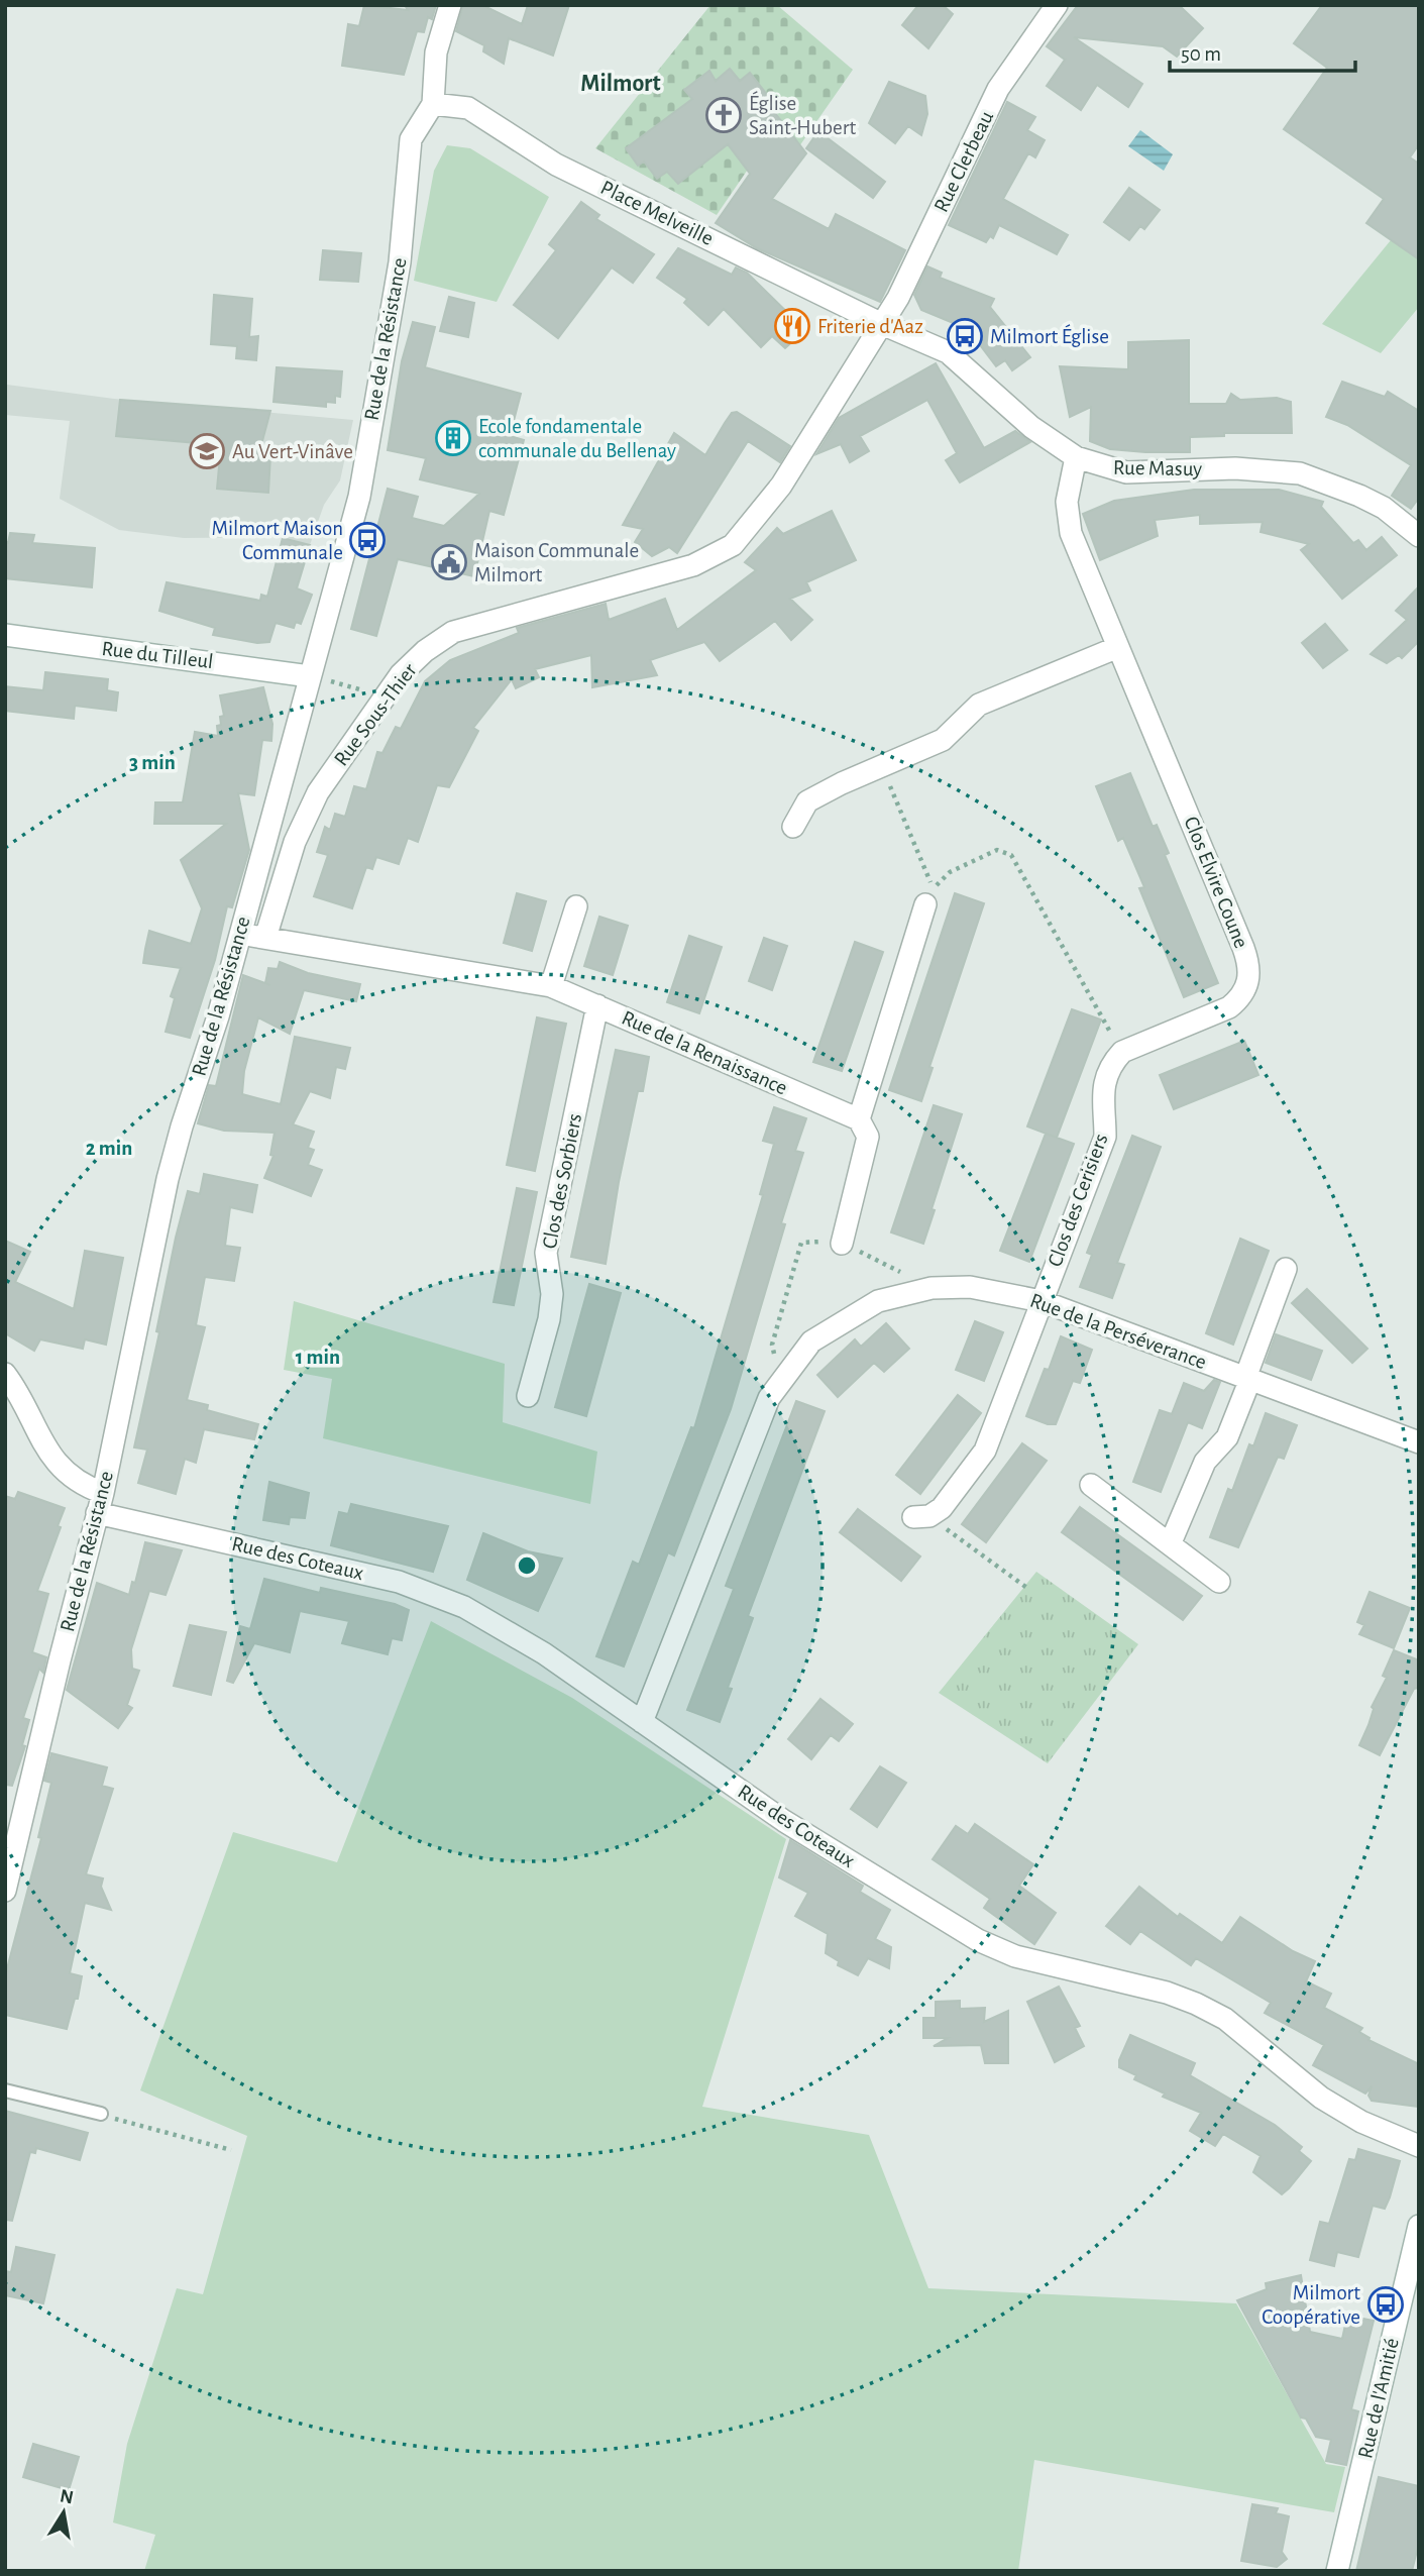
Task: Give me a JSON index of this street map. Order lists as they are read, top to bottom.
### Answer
{
  "streets": {
    "street": [
      "Rue Clerbeau",
      "Place Melveille",
      "Rue de la Résistance",
      "Rue Masuy",
      "Rue du Tilleul",
      "Rue Sous-Thier",
      "Clos Elvire Coune",
      "Rue de la Renaissance",
      "Clos des Sorbiers",
      "Clos des Cerisiers",
      "Rue de la Perséverance",
      "Rue des Coteaux",
      "Rue de l'Amitié"
    ]
  },
  "crossings": [
    ["Rue Clerbeau", "Place Melveille"],
    ["Rue Clerbeau", "Rue Masuy"],
    ["Rue Clerbeau", "Rue Sous-Thier"],
    ["Place Melveille", "Rue de la Résistance"],
    ["Place Melveille", "Rue Masuy"],
    ["Place Melveille", "Rue Sous-Thier"],
    ["Rue de la Résistance", "Rue du Tilleul"],
    ["Rue de la Résistance", "Rue de la Renaissance"],
    ["Rue de la Résistance", "Rue des Coteaux"],
    ["Rue Masuy", "Rue Sous-Thier"],
    ["Rue Masuy", "Clos Elvire Coune"],
    ["Rue Sous-Thier", "Rue de la Renaissance"],
    ["Clos Elvire Coune", "Clos des Cerisiers"],
    ["Rue de la Renaissance", "Clos des Sorbiers"],
    ["Clos des Cerisiers", "Rue de la Perséverance"],
    ["Rue de la Perséverance", "Rue des Coteaux"]
  ],
  "districts": ["Milmort"],
  "places": {
    "church": ["Église Saint-Hubert"],
    "restaurant": ["Friterie d'Aaz"],
    "bus stop": ["Milmort Église", "Milmort Maison Communale", "Milmort Coopérative"],
    "building": ["Ecole fondamentale communale du Bellenay"],
    "school or university": ["Au Vert-Vinâve"],
    "public building": ["Maison Communale Milmort"]
  },
  "scale_bar": "50 m",
  "north": "top",
  "rings": ["3 min", "2 min", "1 min"]
}
